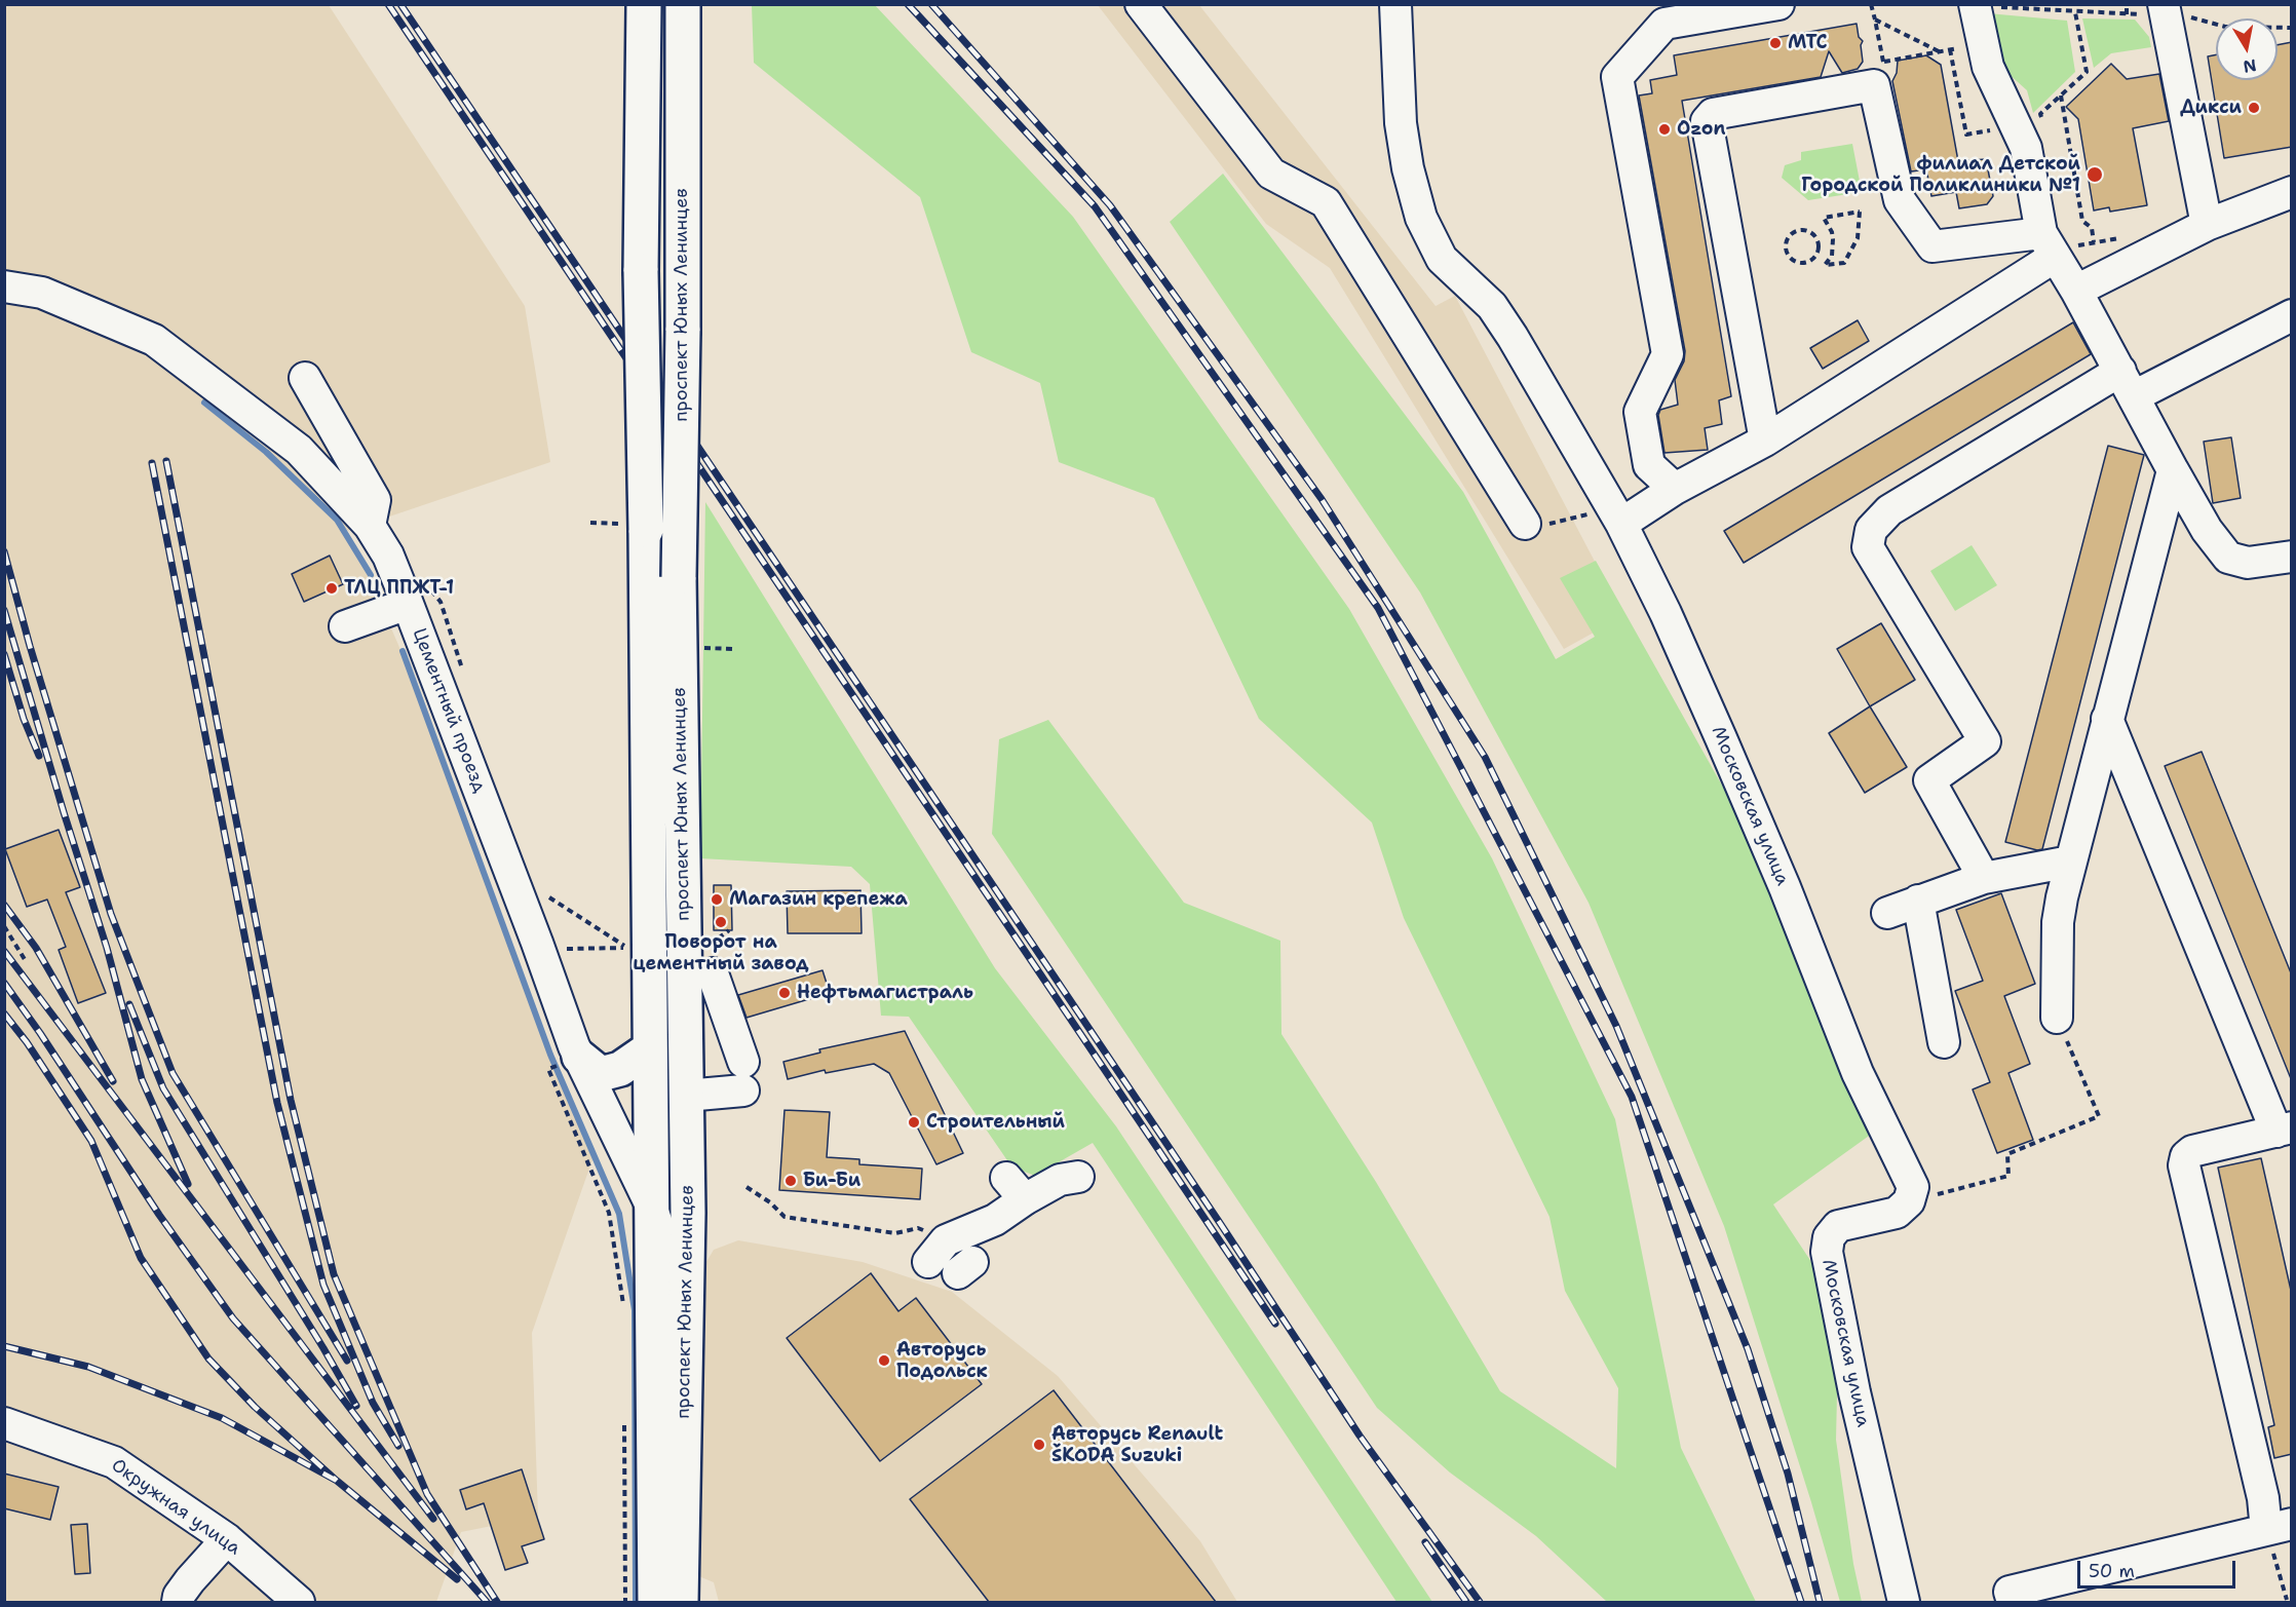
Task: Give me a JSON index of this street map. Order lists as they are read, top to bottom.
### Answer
{
  "streets": {
    "main road": ["проспект Юных Ленинцев"],
    "street": ["Цементный проезд", "Московская улица", "Окружная улица"]
  },
  "crossings": [
    ["проспект Юных Ленинцев", "Цементный проезд"]
  ],
  "places": [
    "МТС",
    "Дикси",
    "Ozon",
    "филиал Детской Городской Поликлиники №1",
    "ТЛЦ ППЖТ-1",
    "Магазин крепежа",
    "Поворот на цементный завод",
    "Нефтьмагистраль",
    "Строительный",
    "Би-Би",
    "Авторусь Подольск",
    "Авторусь Renault ŠKODA Suzuki"
  ],
  "scale_bar": "50 m",
  "north": "bottom"
}
